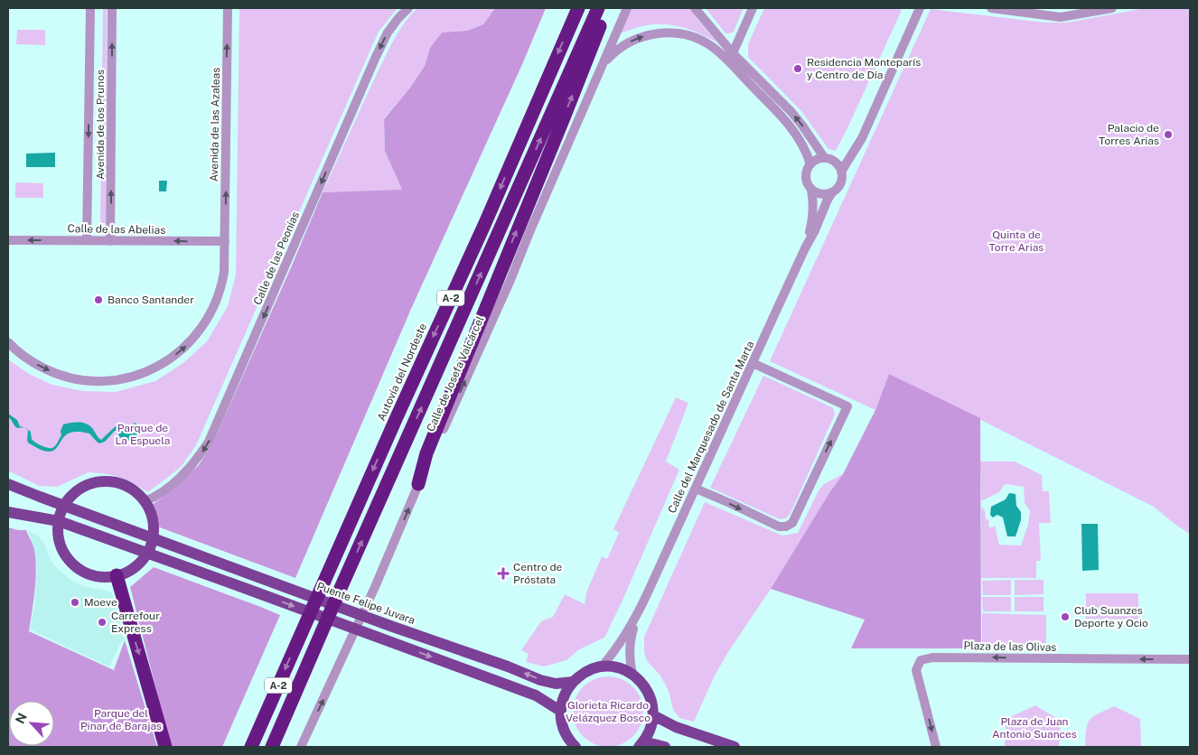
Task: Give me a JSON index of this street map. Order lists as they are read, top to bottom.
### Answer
{
  "streets": {
    "highway": ["A-2", "Autovía del Nordeste"],
    "main road": ["Puente Felipe Juvara"],
    "street": [
      "Avenida de los Prunos",
      "Avenida de las Azaleas",
      "Calle de las Abelias",
      "Calle de las Peonías",
      "Calle de Josefa Valcárcel",
      "Calle del Marquesado de Santa Marta",
      "Plaza de las Olivas"
    ]
  },
  "crossings": [
    ["Avenida de los Prunos", "Calle de las Abelias"],
    ["Avenida de las Azaleas", "Calle de las Abelias"]
  ],
  "one_way": ["Calle de las Abelias", "Calle de las Peonías", "Calle de Josefa Valcárcel"],
  "parks": [
    "Quinta de Torre Arias",
    "Parque de La Espuela",
    "Glorieta Ricardo Velázquez Bosco",
    "Parque del Pinar de Barajas",
    "Plaza de Juan Antonio Suances"
  ],
  "places": {
    "other": [
      "Residencia Monteparís y Centro de Día",
      "Palacio de Torres Arias",
      "Banco Santander",
      "Moeve",
      "Club Suanzes Deporte y Ocio",
      "Carrefour Express"
    ],
    "health": ["Centro de Próstata"]
  },
  "north": "top left"
}
